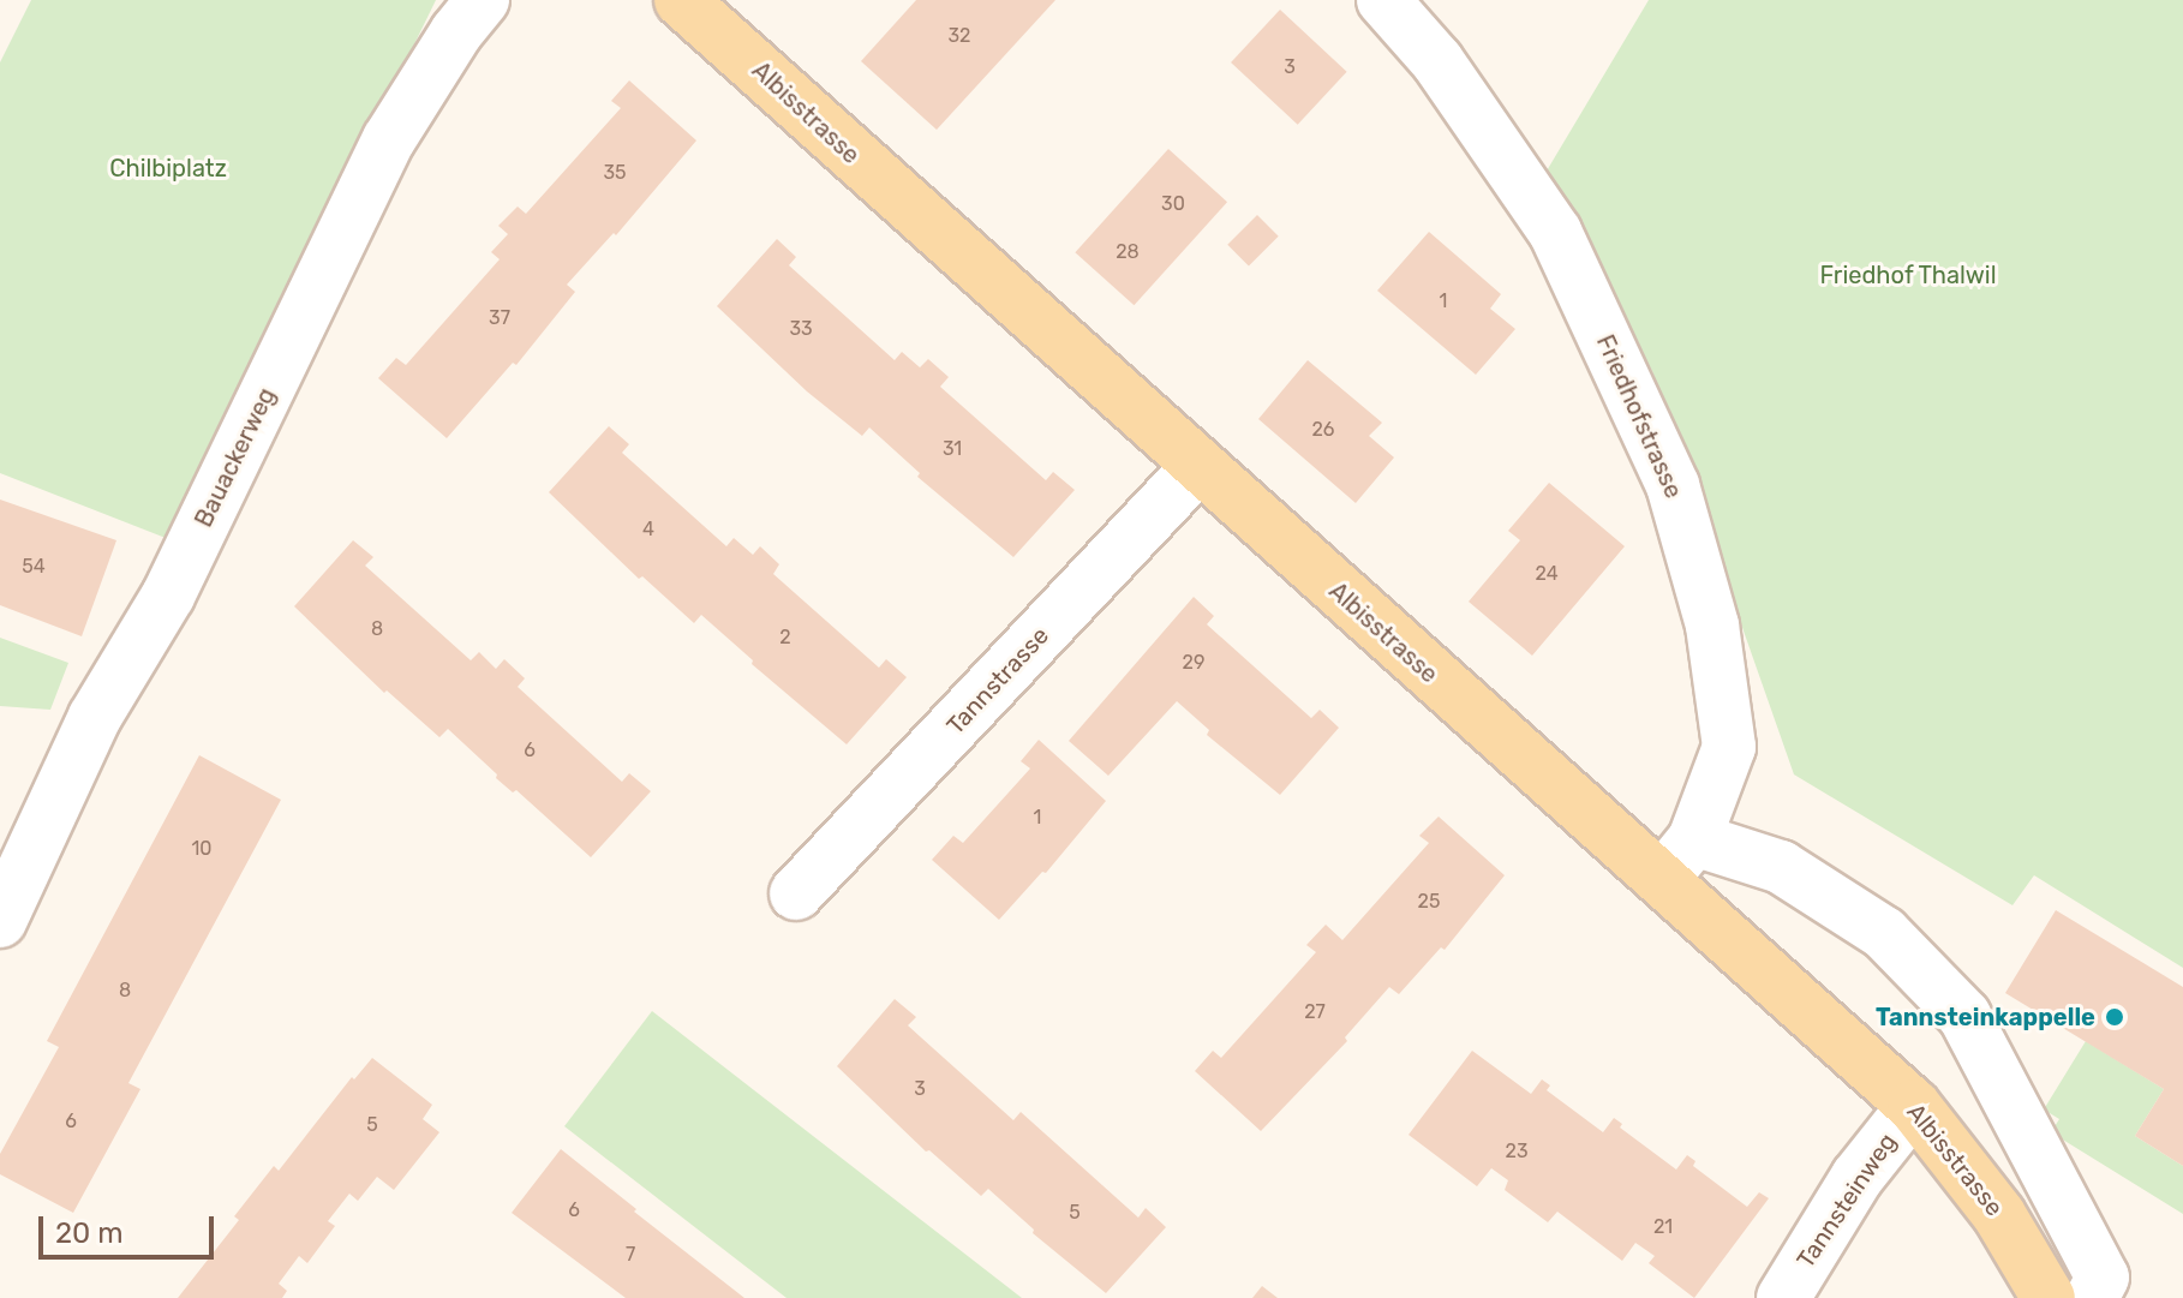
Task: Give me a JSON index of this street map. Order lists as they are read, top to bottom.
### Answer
{
  "streets": {
    "main road": ["Albisstrasse"],
    "street": [
      "Friedhofstrasse",
      "Bauackerweg",
      "Tannstrasse",
      "Tannsteinweg"
    ]
  },
  "crossings": [
    ["Albisstrasse", "Friedhofstrasse"],
    ["Albisstrasse", "Tannstrasse"],
    ["Albisstrasse", "Tannsteinweg"]
  ],
  "parks": ["Chilbiplatz", "Friedhof Thalwil"],
  "places": ["Tannsteinkappelle"],
  "house_numbers": [
    "32",
    "3",
    "35",
    "30",
    "28",
    "1",
    "37",
    "33",
    "26",
    "31",
    "4",
    "54",
    "24",
    "8",
    "2",
    "29",
    "6",
    "1",
    "10",
    "25",
    "8",
    "27",
    "3",
    "6",
    "5",
    "23",
    "6",
    "5",
    "21",
    "7"
  ],
  "scale_bar": "20 m"
}
